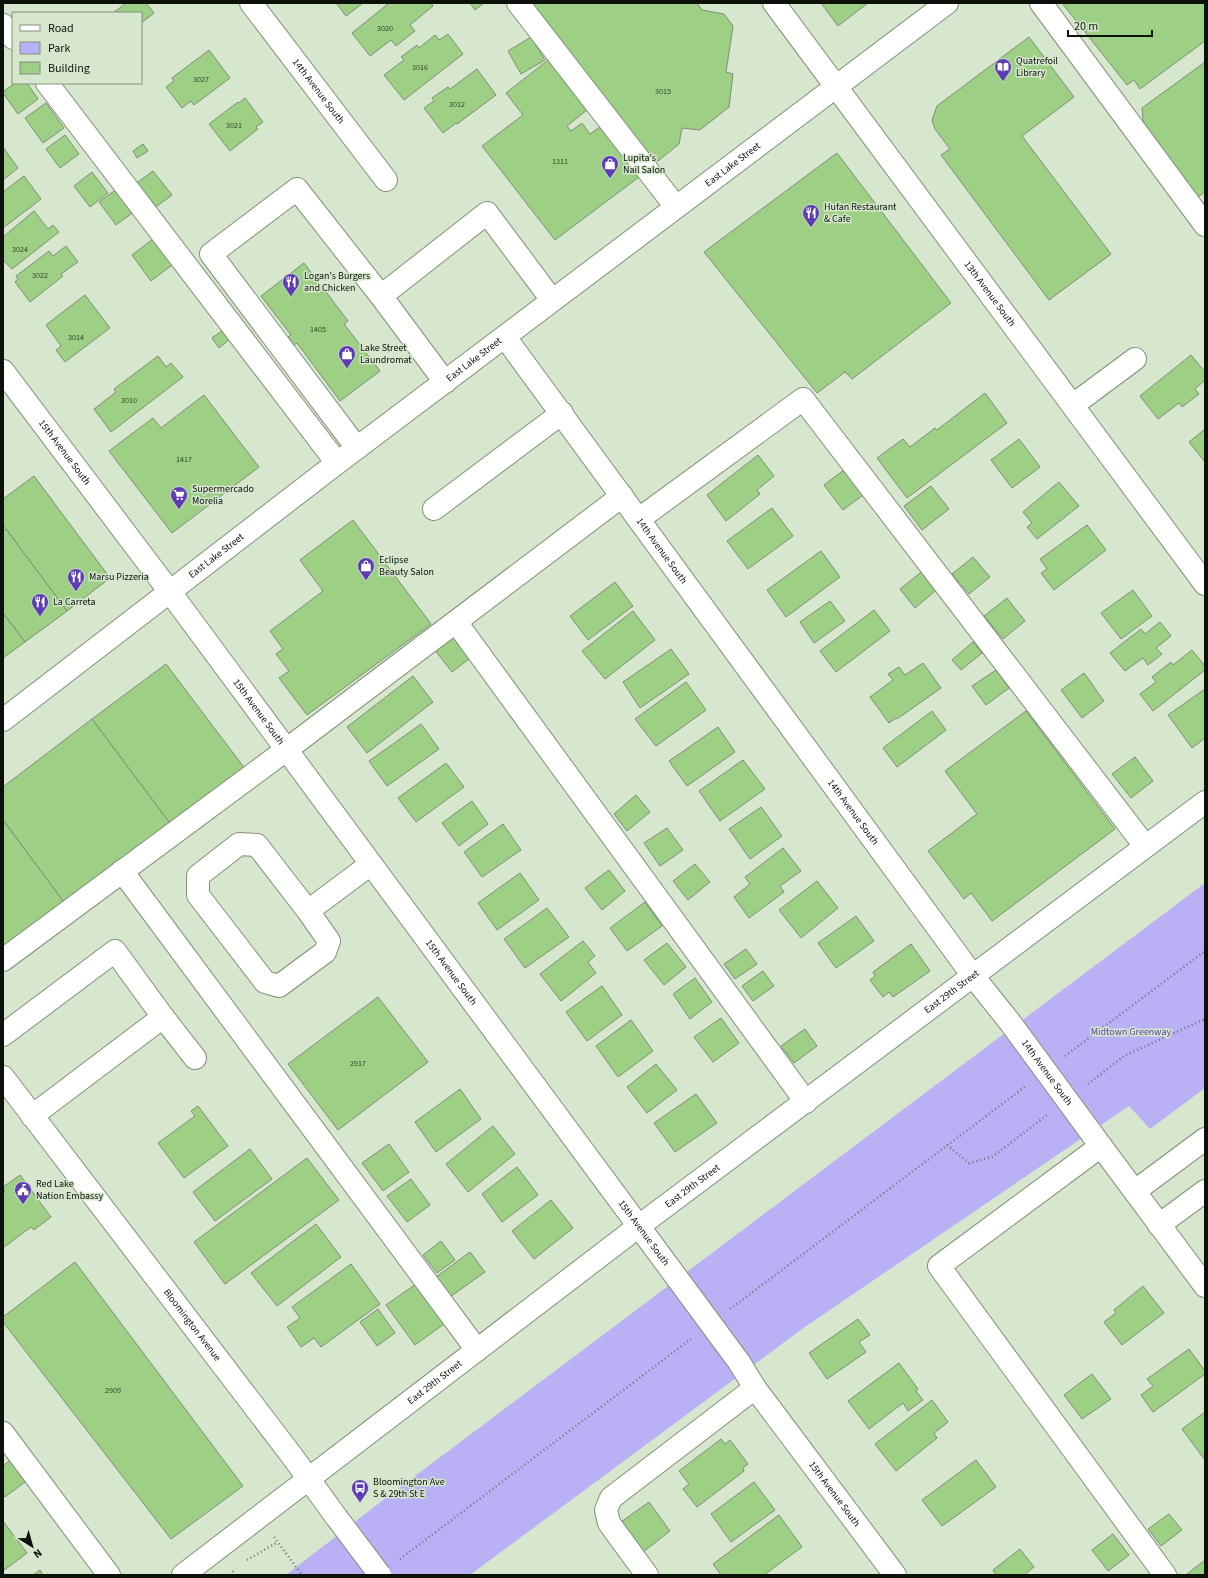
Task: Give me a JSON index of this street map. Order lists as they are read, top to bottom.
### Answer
{
  "streets": {
    "street": [
      "14th Avenue South",
      "East Lake Street",
      "13th Avenue South",
      "15th Avenue South",
      "East 29th Street",
      "Bloomington Avenue"
    ]
  },
  "crossings": [
    ["14th Avenue South", "East Lake Street"],
    ["14th Avenue South", "East 29th Street"],
    ["East Lake Street", "13th Avenue South"],
    ["East Lake Street", "15th Avenue South"],
    ["15th Avenue South", "East 29th Street"],
    ["East 29th Street", "Bloomington Avenue"]
  ],
  "parks": ["Midtown Greenway"],
  "places": {
    "library": ["Quatrefoil Library"],
    "shop": ["Lupita's Nail Salon", "Lake Street Laundromat", "Eclipse Beauty Salon"],
    "restaurant": [
      "Hufan Restaurant & Cafe",
      "Logan's Burgers and Chicken",
      "Marsu Pizzeria",
      "La Carreta"
    ],
    "supermarket": ["Supermercado Morelia"],
    "public building": ["Red Lake Nation Embassy"],
    "bus stop": ["Bloomington Ave S & 29th St E"]
  },
  "house_numbers": [
    "3020",
    "3016",
    "3027",
    "3015",
    "3012",
    "3021",
    "1311",
    "3024",
    "3022",
    "1405",
    "3014",
    "3010",
    "1417",
    "2917",
    "2909"
  ],
  "legend": ["Road", "Park", "Building"],
  "scale_bar": "20 m",
  "north": "bottom right"
}
